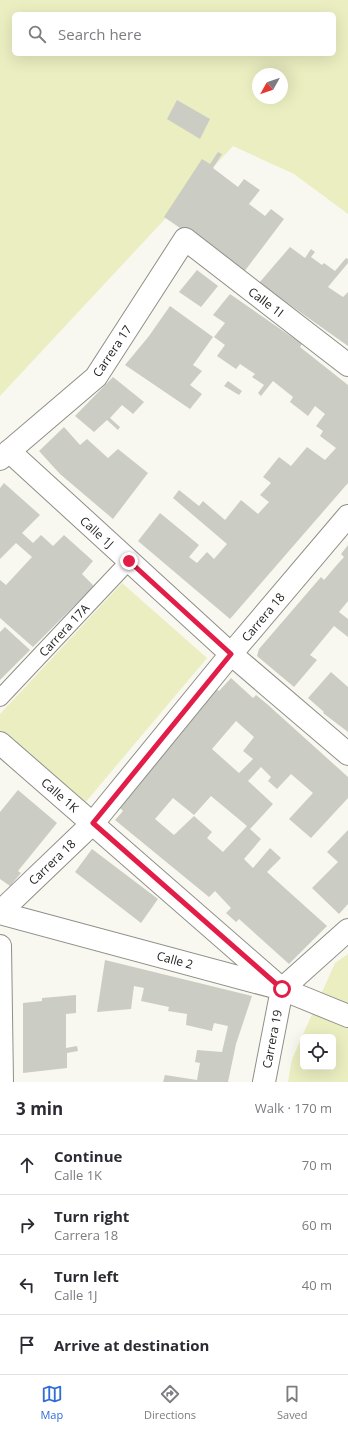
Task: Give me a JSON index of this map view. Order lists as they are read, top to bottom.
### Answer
{
  "streets": {
    "street": [
      "Calle 1I",
      "Carrera 17",
      "Calle 1J",
      "Carrera 18",
      "Carrera 17A",
      "Calle 1K",
      "Calle 2",
      "Carrera 19"
    ]
  },
  "crossings": [
    ["Calle 1I", "Carrera 17"],
    ["Carrera 17", "Calle 1J"],
    ["Calle 1J", "Carrera 18"],
    ["Calle 1J", "Carrera 17A"],
    ["Carrera 18", "Calle 1K"],
    ["Carrera 18", "Calle 2"],
    ["Calle 1K", "Calle 2"],
    ["Calle 1K", "Carrera 19"],
    ["Calle 2", "Carrera 19"]
  ],
  "north": "bottom left",
  "page": {
    "search": "Search here",
    "heading": ["3 min", "Walk · 170 m"],
    "list": [
      ["Continue", "Calle 1K", "70 m"],
      ["Turn right", "Carrera 18", "60 m"],
      ["Turn left", "Calle 1J", "40 m"],
      "Arrive at destination"
    ],
    "nav": ["Map", "Directions", "Saved"]
  }
}
